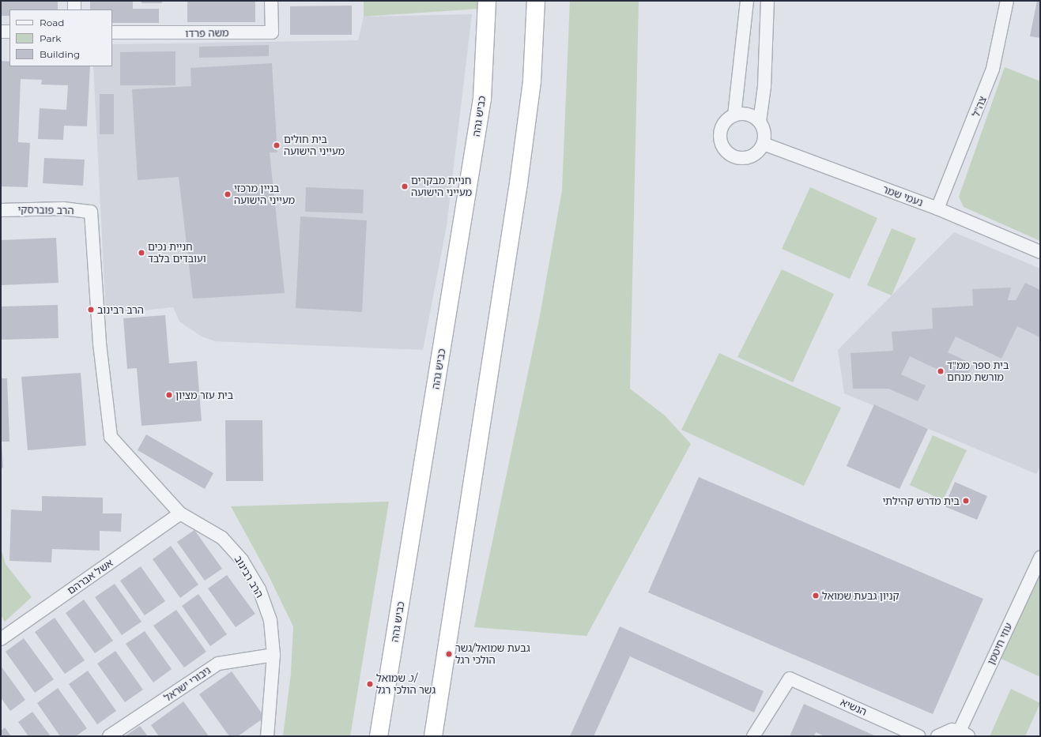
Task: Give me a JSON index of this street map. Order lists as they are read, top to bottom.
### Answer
{
  "streets": {
    "highway": ["כביש גהה"],
    "street": [
      "משה פרדו",
      "צה\"ל",
      "נעמי שמר",
      "הרב פוברסקי",
      "אשל אברהם",
      "הרב רבינוב",
      "עוזי חיטמן",
      "גיבורי ישראל",
      "הנשיא"
    ]
  },
  "crossings": [
    ["צה\"ל", "נעמי שמר"],
    ["הרב פוברסקי", "הרב רבינוב"],
    ["אשל אברהם", "הרב רבינוב"],
    ["הרב רבינוב", "גיבורי ישראל"]
  ],
  "places": [
    "בית חולים מעייני הישועה",
    "חניית מבקרים מעייני הישועה",
    "בניין מרכזי מעייני הישועה",
    "חניית נכים ועובדים בלבד",
    "הרב רבינוב",
    "בית ספר ממ\"ד מורשת מנחם",
    "בית עזר מציון",
    "בית מדרש קהילתי",
    "קניון גבעת שמואל",
    "גבעת שמואל/גשר הולכי רגל",
    "ג. שמואל/ גשר הולכי רגל"
  ],
  "legend": ["Road", "Park", "Building"]
}
